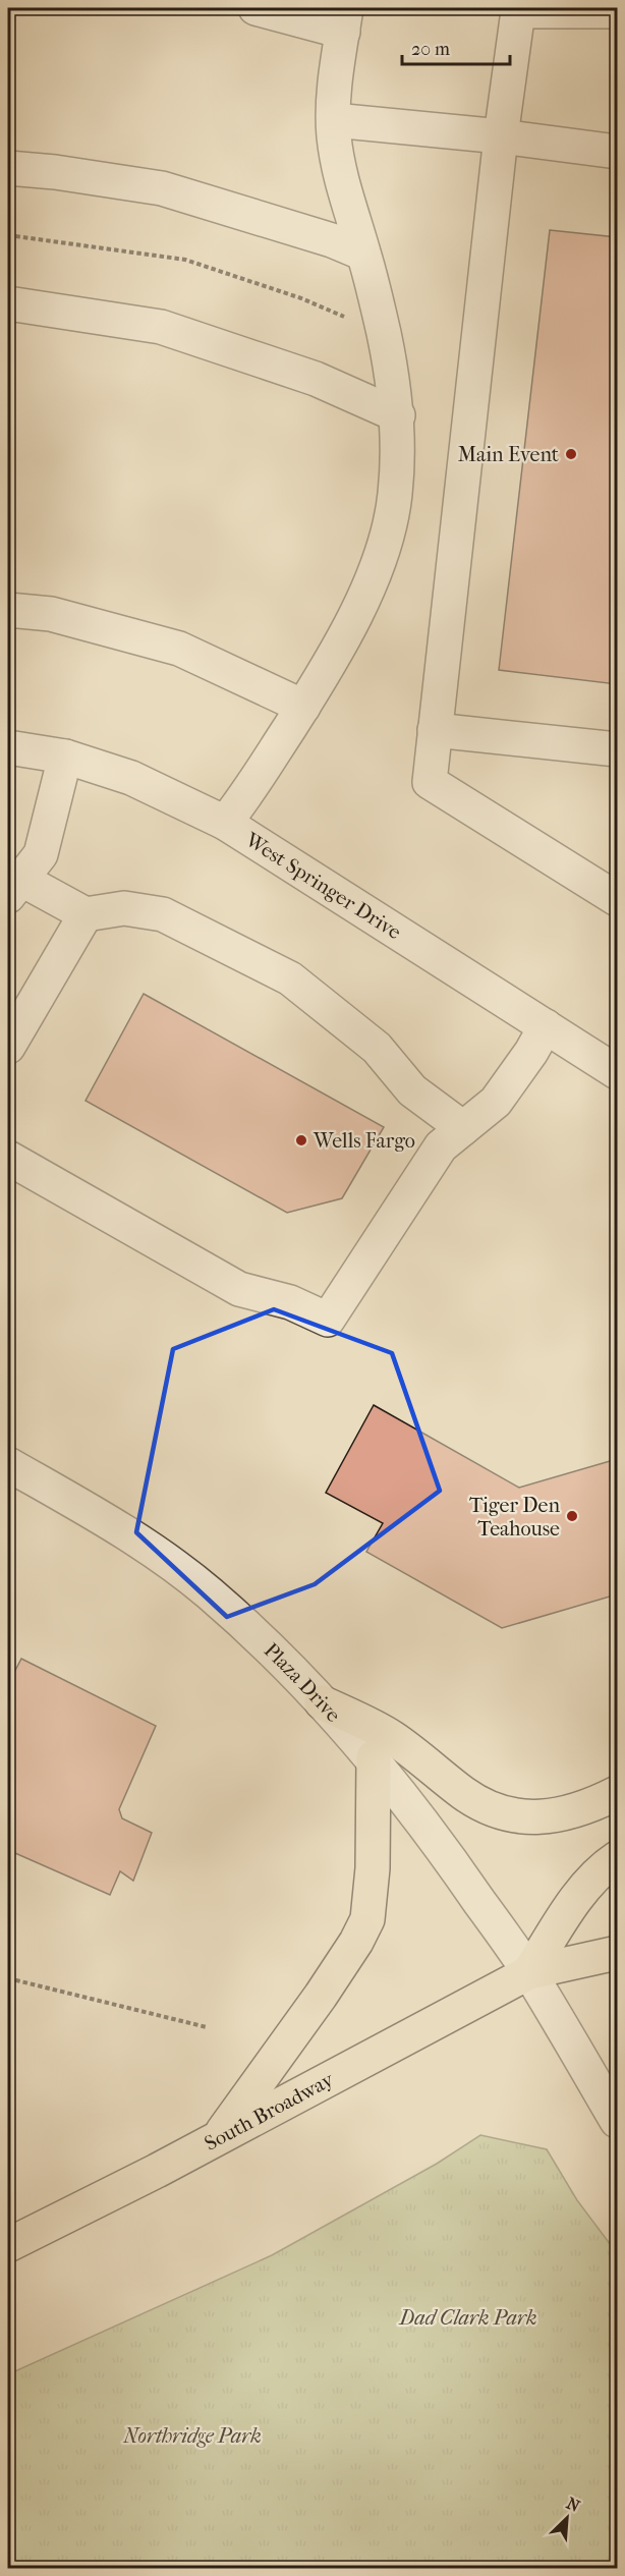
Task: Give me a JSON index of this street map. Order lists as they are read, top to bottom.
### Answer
{
  "streets": {
    "main road": ["South Broadway"],
    "street": ["West Springer Drive", "Plaza Drive"]
  },
  "crossings": [
    ["Plaza Drive", "South Broadway"]
  ],
  "parks": ["Dad Clark Park", "Northridge Park"],
  "places": ["Main Event", "Wells Fargo", "Tiger Den Teahouse"],
  "scale_bar": "20 m",
  "north": "top right"
}
